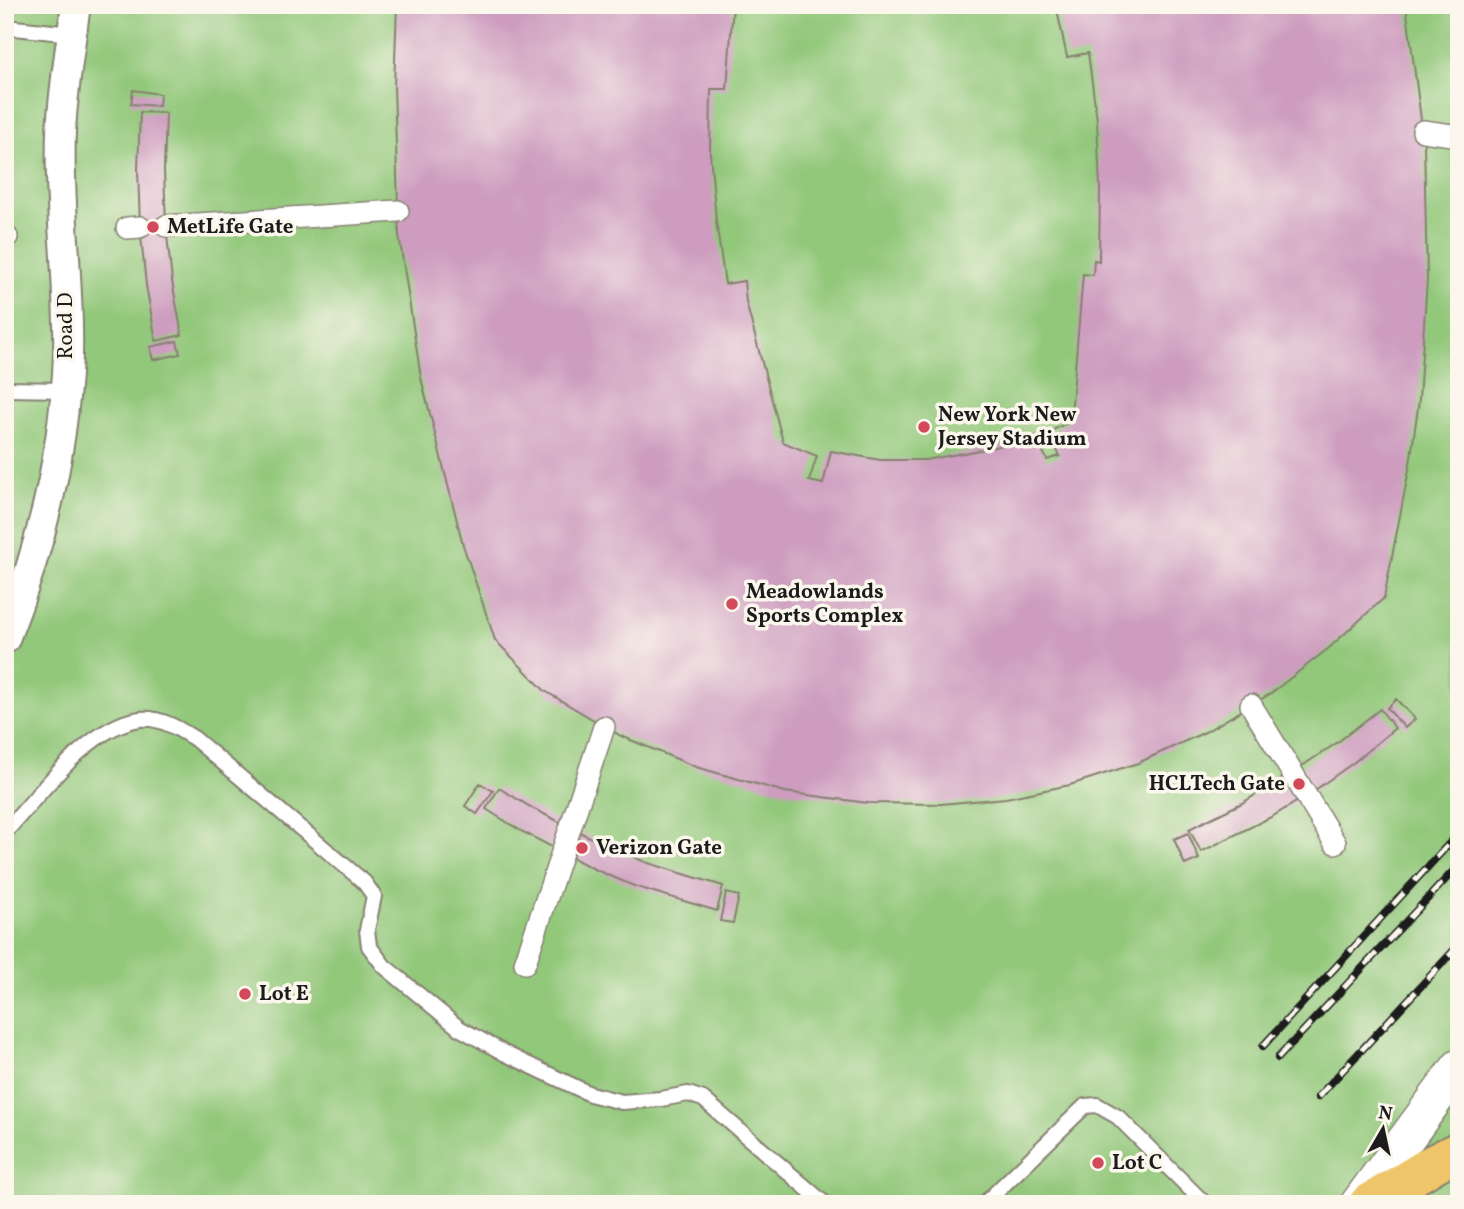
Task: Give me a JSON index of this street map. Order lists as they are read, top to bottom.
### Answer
{
  "streets": {
    "street": ["Road D"]
  },
  "places": [
    "MetLife Gate",
    "New York New Jersey Stadium",
    "Meadowlands Sports Complex",
    "HCLTech Gate",
    "Verizon Gate",
    "Lot E",
    "Lot C"
  ],
  "north": "top"
}
